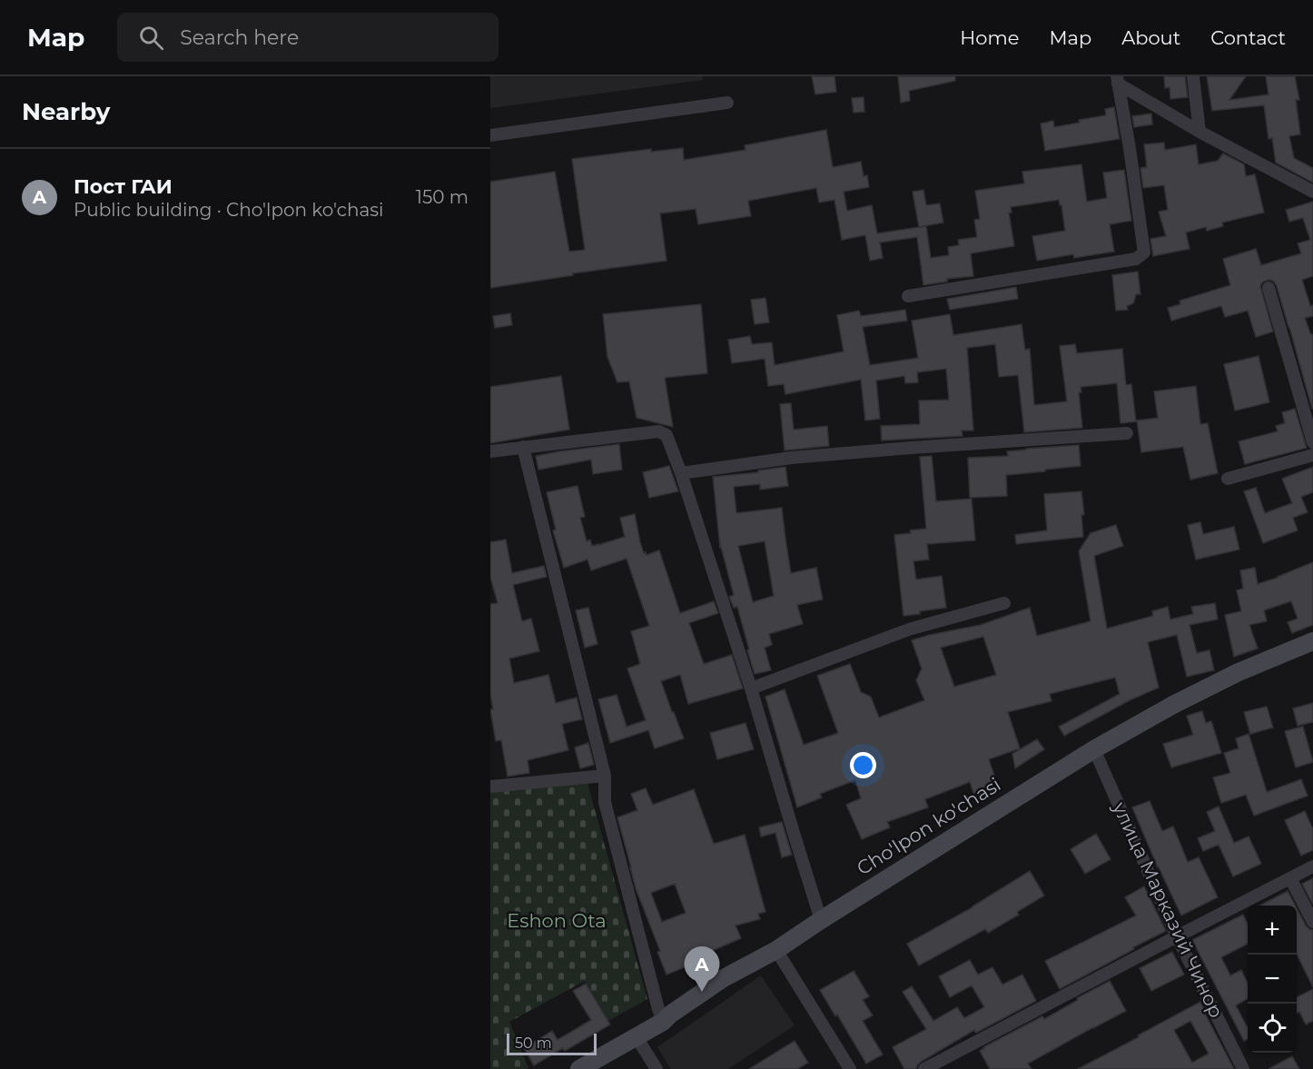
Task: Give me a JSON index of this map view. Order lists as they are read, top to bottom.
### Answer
{
  "streets": {
    "main road": ["Cho'lpon ko'chasi"],
    "street": ["улица Марказий Чинор"]
  },
  "crossings": [
    ["Cho'lpon ko'chasi", "улица Марказий Чинор"]
  ],
  "parks": ["Eshon Ota"],
  "scale_bar": "50 m",
  "page": {
    "header": "Map",
    "search": "Search here",
    "nav": [
      "Home",
      "Map",
      "About",
      "Contact"
    ],
    "heading": "Nearby",
    "list": [
      {
        "mark": "A",
        "name": "Пост ГАИ",
        "note": "Public building · Cho'lpon ko'chasi",
        "value": "150 m"
      }
    ],
    "map_buttons": ["+", "−"],
    "pins": "A",
    "scale": "50 m"
  }
}
